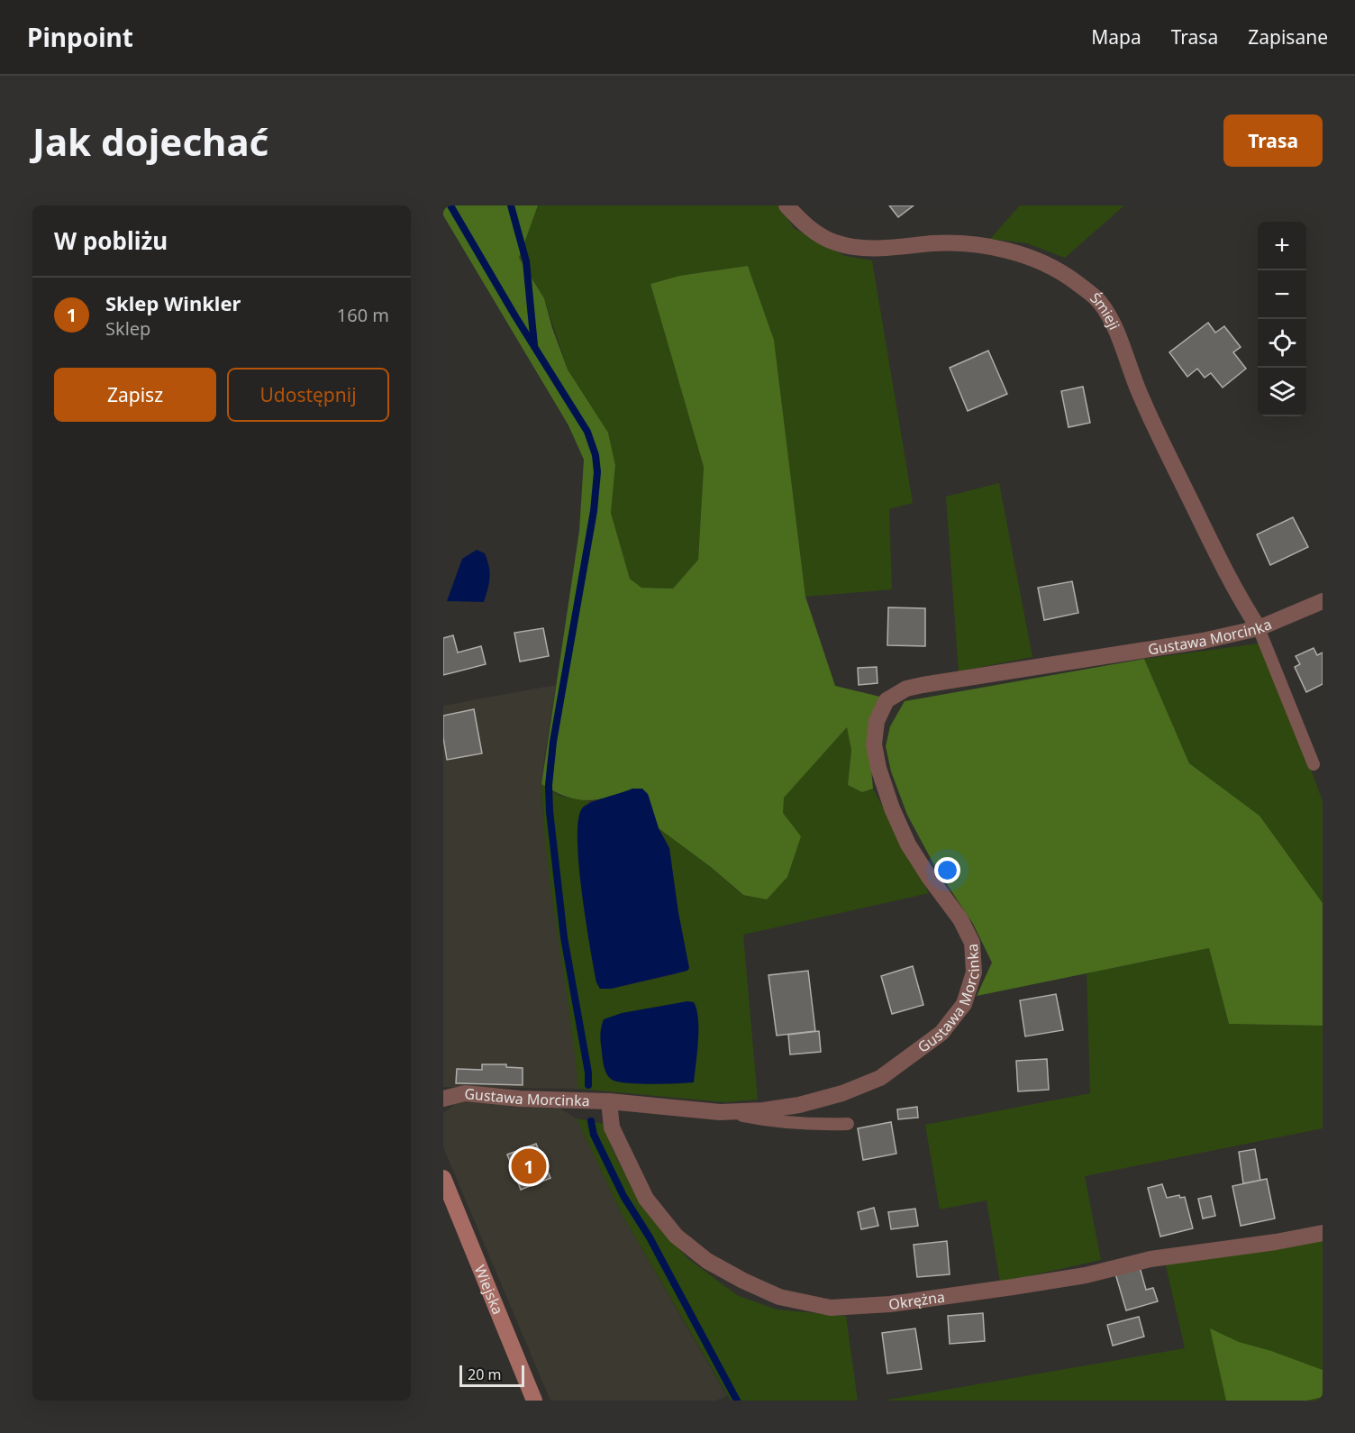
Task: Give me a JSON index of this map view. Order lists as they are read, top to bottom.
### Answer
{
  "streets": {
    "street": [
      "Śmieji",
      "Gustawa Morcinka",
      "Wiejska",
      "Okrężna"
    ]
  },
  "crossings": [
    ["Śmieji", "Gustawa Morcinka"],
    ["Gustawa Morcinka", "Okrężna"]
  ],
  "scale_bar": "20 m",
  "page": {
    "header": "Pinpoint",
    "nav": ["Mapa", "Trasa", "Zapisane"],
    "buttons": [
      "Trasa",
      ["Zapisz", "Udostępnij"]
    ],
    "title": "Jak dojechać",
    "heading": "W pobliżu",
    "map_buttons": ["+", "−"],
    "list": [
      {
        "mark": "1",
        "name": "Sklep Winkler",
        "note": "Sklep",
        "value": "160 m"
      }
    ],
    "pins": "1",
    "scale": "20 m"
  }
}
